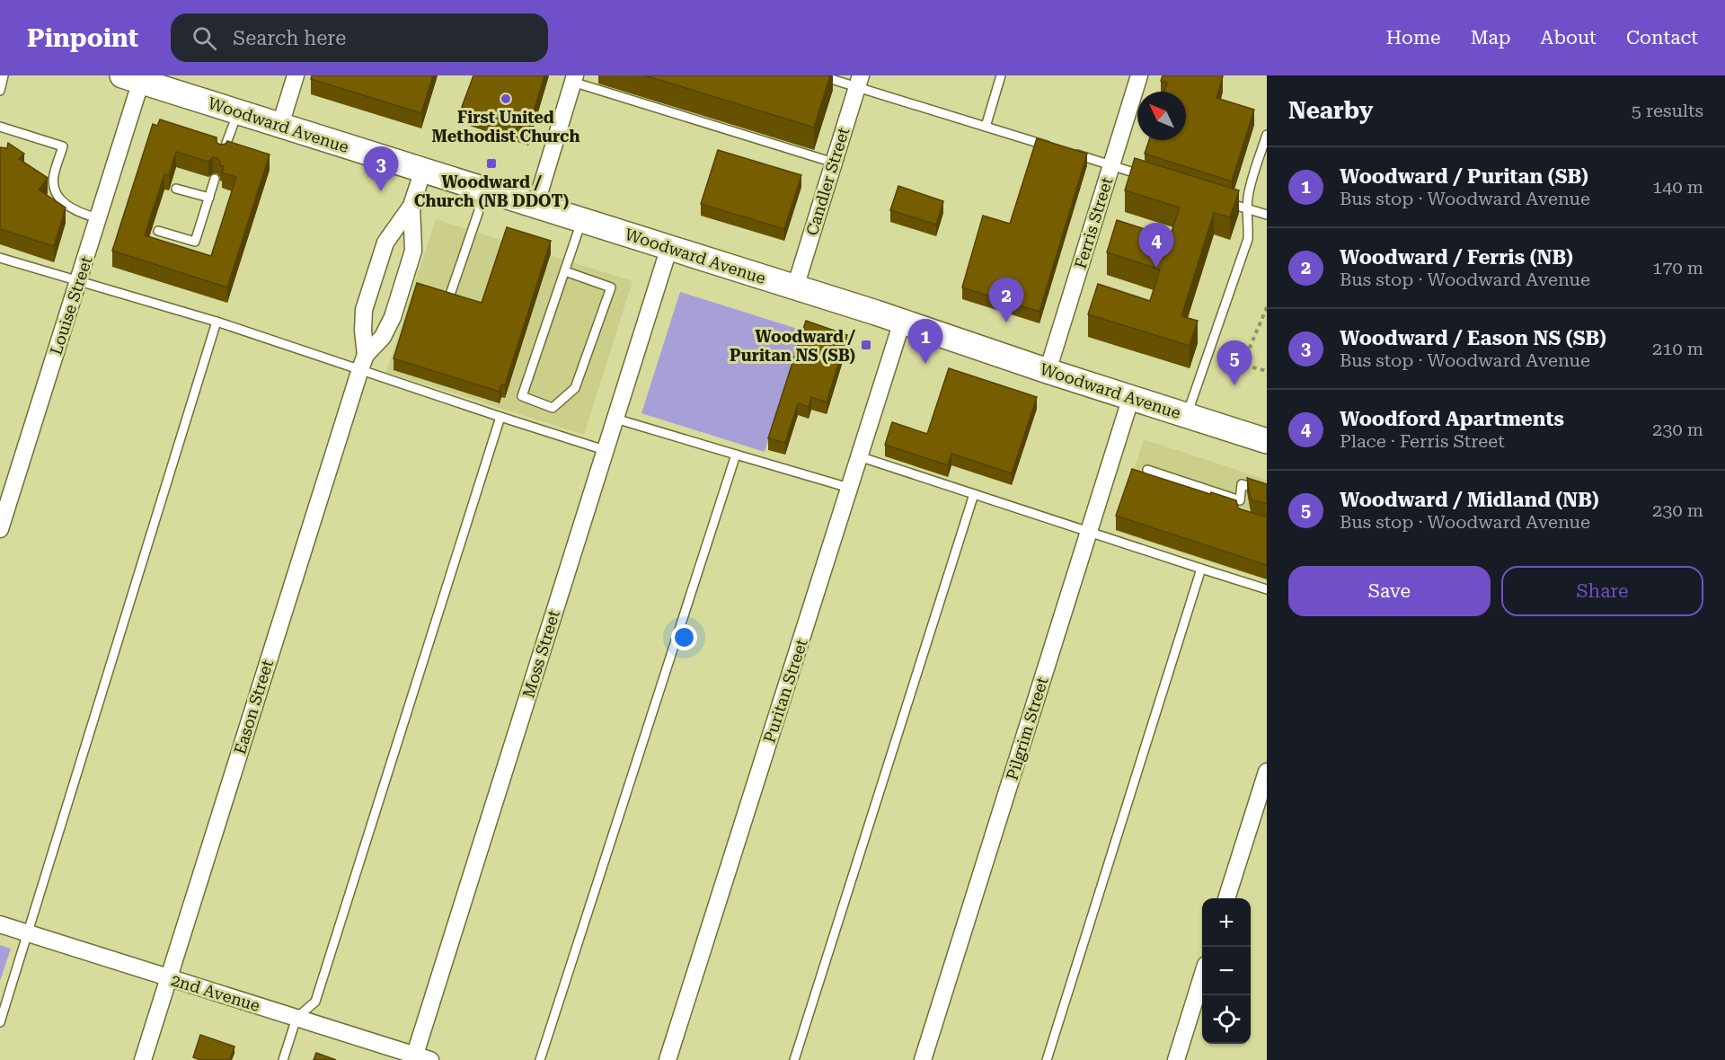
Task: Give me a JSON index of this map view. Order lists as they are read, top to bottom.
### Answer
{
  "streets": {
    "main road": ["Woodward Avenue"],
    "street": [
      "Candler Street",
      "Ferris Street",
      "Louise Street",
      "Moss Street",
      "Puritan Street",
      "Eason Street",
      "Pilgrim Street",
      "2nd Avenue"
    ]
  },
  "crossings": [
    ["Woodward Avenue", "Candler Street"],
    ["Woodward Avenue", "Ferris Street"],
    ["Woodward Avenue", "Louise Street"],
    ["Woodward Avenue", "Moss Street"],
    ["Woodward Avenue", "Puritan Street"],
    ["Woodward Avenue", "Eason Street"],
    ["Woodward Avenue", "Pilgrim Street"],
    ["Moss Street", "2nd Avenue"],
    ["Eason Street", "2nd Avenue"]
  ],
  "places": {
    "other": ["First United Methodist Church"],
    "transit": ["Woodward / Church (NB DDOT)", "Woodward / Puritan NS (SB)"]
  },
  "north": "top left",
  "page": {
    "header": "Pinpoint",
    "search": "Search here",
    "nav": [
      "Home",
      "Map",
      "About",
      "Contact"
    ],
    "heading": ["Nearby", "5 results"],
    "list": [
      {
        "mark": "1",
        "name": "Woodward / Puritan (SB)",
        "note": "Bus stop · Woodward Avenue",
        "value": "140 m"
      },
      {
        "mark": "2",
        "name": "Woodward / Ferris (NB)",
        "note": "Bus stop · Woodward Avenue",
        "value": "170 m"
      },
      {
        "mark": "3",
        "name": "Woodward / Eason NS (SB)",
        "note": "Bus stop · Woodward Avenue",
        "value": "210 m"
      },
      {
        "mark": "4",
        "name": "Woodford Apartments",
        "note": "Place · Ferris Street",
        "value": "230 m"
      },
      {
        "mark": "5",
        "name": "Woodward / Midland (NB)",
        "note": "Bus stop · Woodward Avenue",
        "value": "230 m"
      }
    ],
    "pins": [
      "3",
      "4",
      "2",
      "1",
      "5"
    ],
    "buttons": ["Save", "Share"],
    "map_buttons": ["+", "−"]
  }
}
